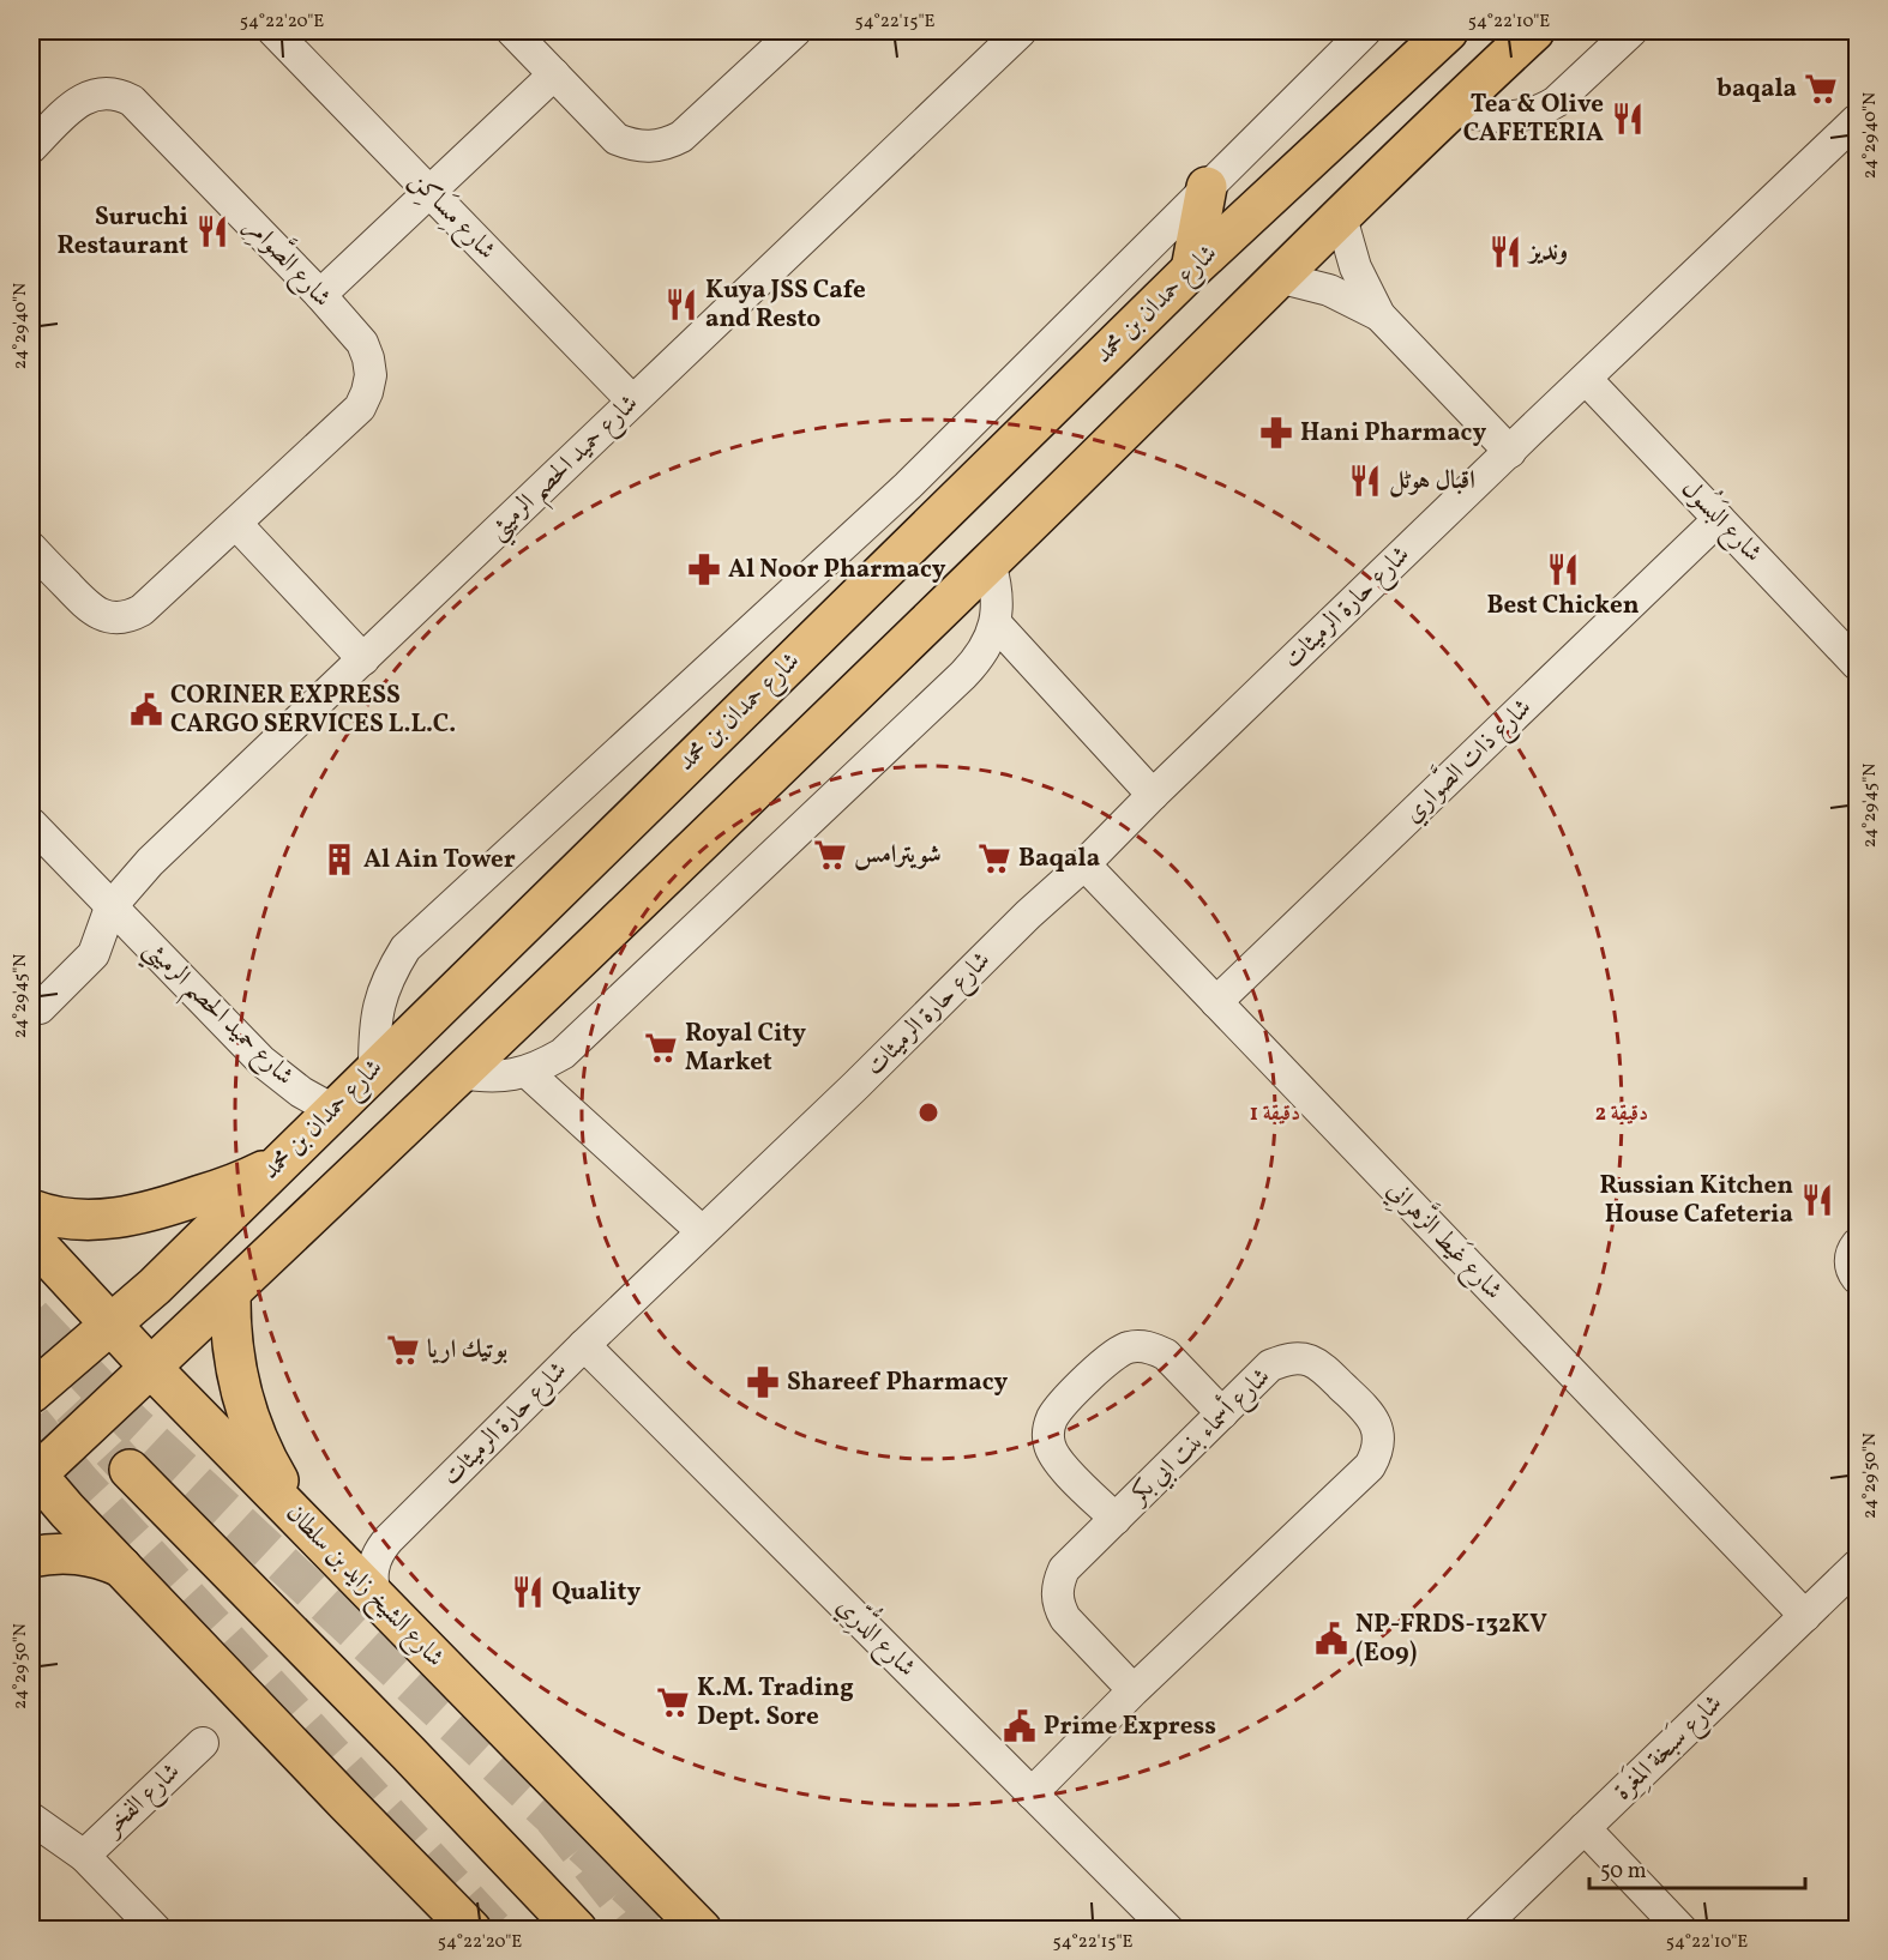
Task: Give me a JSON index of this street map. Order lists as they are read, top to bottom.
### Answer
{
  "streets": {
    "main road": ["شارع حمدان بن محمد", "شارع الشيخ زايد بن سلطان"],
    "street": [
      "شارع مِسَاكِن",
      "شارع الصَّوامِر",
      "شارع حميد الحصم الرميثي",
      "شارع البَسُول",
      "شارع حارة الرميثات",
      "شارع ذات الصَّواري",
      "شارع غَيط الزَّهرانِي",
      "شارع أسماء بنت ابي بكر",
      "شارع الدُّرِّي",
      "شارع سَبخة المِغَرة",
      "شارع الفخر"
    ]
  },
  "crossings": [
    ["شارع مِسَاكِن", "شارع حميد الحصم الرميثي"],
    ["شارع حمدان بن محمد", "شارع حميد الحصم الرميثي"],
    ["شارع حمدان بن محمد", "شارع الشيخ زايد بن سلطان"],
    ["شارع البَسُول", "شارع حارة الرميثات"],
    ["شارع البَسُول", "شارع ذات الصَّواري"],
    ["شارع حارة الرميثات", "شارع غَيط الزَّهرانِي"],
    ["شارع حارة الرميثات", "شارع الشيخ زايد بن سلطان"],
    ["شارع حارة الرميثات", "شارع الدُّرِّي"],
    ["شارع ذات الصَّواري", "شارع غَيط الزَّهرانِي"],
    ["شارع غَيط الزَّهرانِي", "شارع سَبخة المِغَرة"],
    ["شارع أسماء بنت ابي بكر", "شارع الدُّرِّي"]
  ],
  "places": {
    "supermarket": [
      "baqala",
      "شويترامس",
      "Baqala",
      "Royal City Market",
      "بوتيك اريا",
      "K.M. Trading Dept. Sore"
    ],
    "restaurant": [
      "Tea & Olive CAFETERIA",
      "Suruchi Restaurant",
      "ونديز",
      "Kuya JSS Cafe and Resto",
      "اقبال ہوٹل",
      "Best Chicken",
      "Russian Kitchen House Cafeteria",
      "Quality"
    ],
    "pharmacy": ["Hani Pharmacy", "Al Noor Pharmacy", "Shareef Pharmacy"],
    "public building": ["CORINER EXPRESS CARGO SERVICES L.L.C.", "NP-FRDS-132KV (E09)", "Prime Express"],
    "building": ["Al Ain Tower"]
  },
  "scale_bar": "50 m",
  "coordinates": [
    "54°22'20\"E",
    "54°22'15\"E",
    "54°22'10\"E",
    "24°29'40\"N",
    "24°29'45\"N",
    "24°29'50\"N"
  ],
  "rings": ["1 دقيقة", "2 دقيقة"]
}
